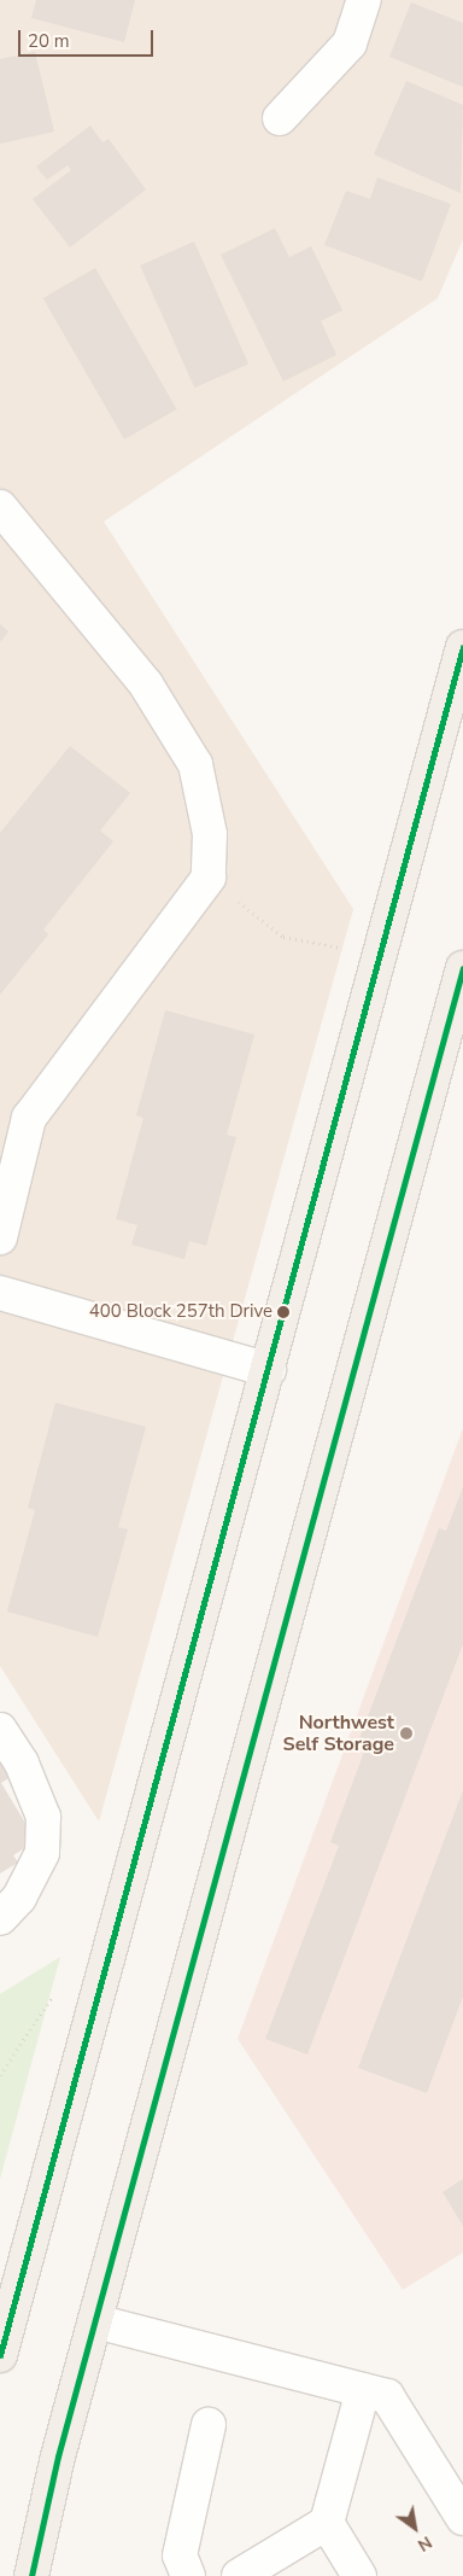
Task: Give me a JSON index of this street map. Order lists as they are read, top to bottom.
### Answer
{
  "places": ["400 Block 257th Drive", "Northwest Self Storage"],
  "scale_bar": "20 m",
  "north": "bottom right"
}
